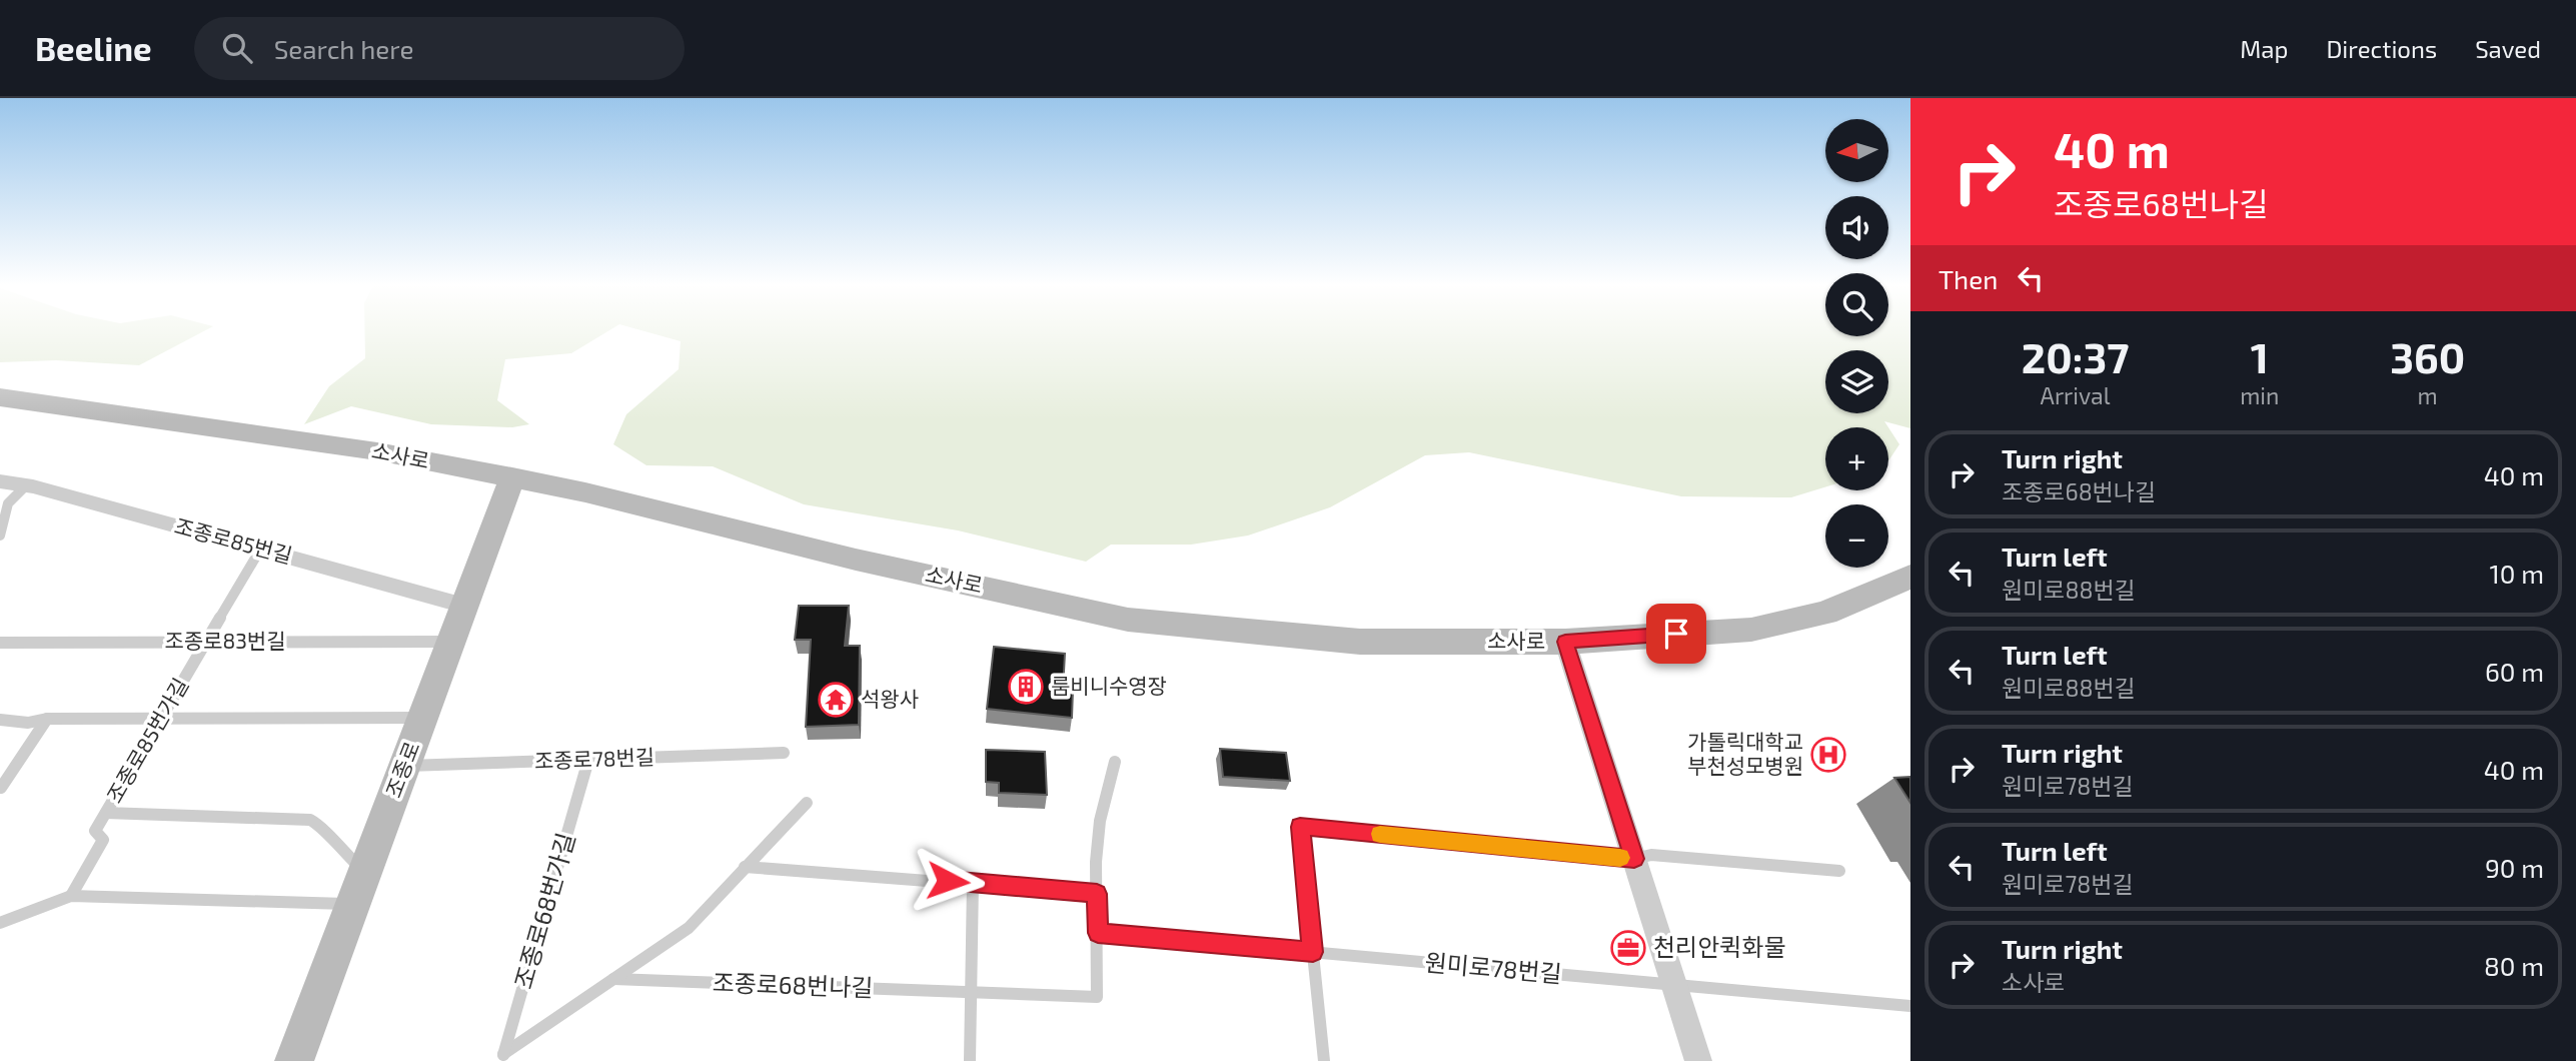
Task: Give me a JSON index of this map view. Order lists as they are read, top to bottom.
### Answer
{
  "streets": {
    "street": ["소사로", "조종로85번길", "조종로"],
    "lane": [
      "조종로83번길",
      "조종로85번가길",
      "조종로78번길",
      "조종로68번가길",
      "원미로78번길",
      "조종로68번나길"
    ]
  },
  "crossings": [
    ["소사로", "조종로"],
    ["조종로85번길", "조종로85번가길"],
    ["조종로85번길", "조종로"],
    ["조종로83번길", "조종로85번가길"],
    ["조종로83번길", "조종로"],
    ["조종로78번길", "조종로"],
    ["조종로78번길", "조종로68번가길"],
    ["원미로78번길", "조종로68번나길"]
  ],
  "places": {
    "building": ["룸비니수영장"],
    "temple": ["석왕사"],
    "hospital": ["가톨릭대학교 부천성모병원"],
    "office": ["천리안퀵화물"]
  },
  "north": "left",
  "page": {
    "header": "Beeline",
    "search": "Search here",
    "nav": ["Map", "Directions", "Saved"],
    "turn": ["40 m", "조종로68번나길"],
    "map_buttons": ["+", "−"],
    "then": "Then",
    "eta": [
      "20:37",
      "Arrival",
      "1",
      "min",
      "360",
      "m"
    ],
    "list": [
      {
        "name": "Turn right",
        "note": "조종로68번나길",
        "value": "40 m"
      },
      {
        "name": "Turn left",
        "note": "원미로88번길",
        "value": "10 m"
      },
      {
        "name": "Turn left",
        "note": "원미로88번길",
        "value": "60 m"
      },
      {
        "name": "Turn right",
        "note": "원미로78번길",
        "value": "40 m"
      },
      {
        "name": "Turn left",
        "note": "원미로78번길",
        "value": "90 m"
      },
      {
        "name": "Turn right",
        "note": "소사로",
        "value": "80 m"
      }
    ]
  }
}
